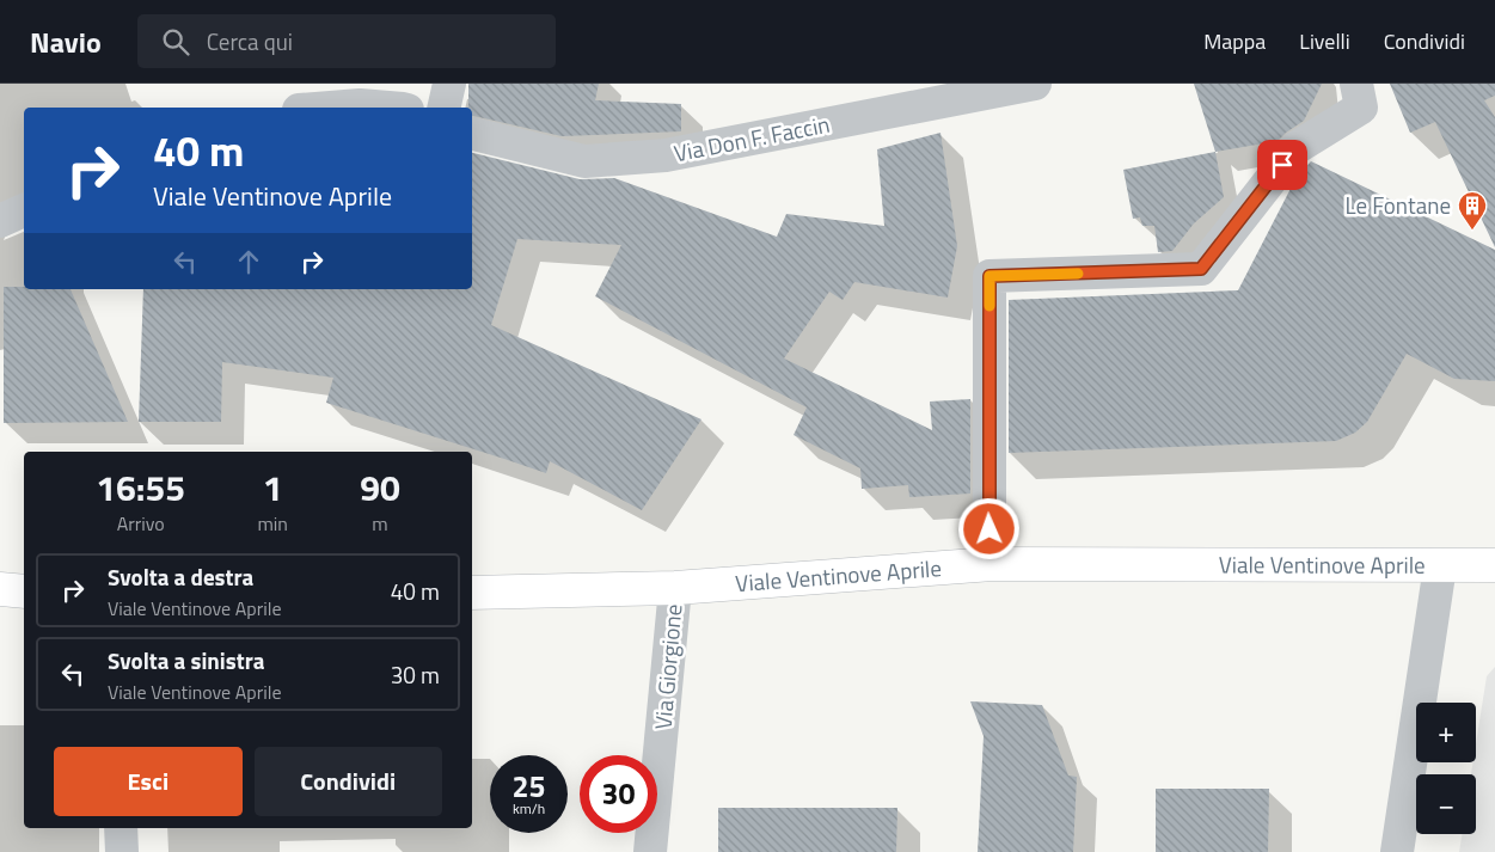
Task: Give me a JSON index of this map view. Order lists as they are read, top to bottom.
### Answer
{
  "streets": {
    "main road": ["Viale Ventinove Aprile"],
    "street": ["Via Don F. Faccin", "Via Giorgione"]
  },
  "crossings": [
    ["Viale Ventinove Aprile", "Via Giorgione"]
  ],
  "places": {
    "building": ["Le Fontane"]
  },
  "page": {
    "header": "Navio",
    "search": "Cerca qui",
    "nav": ["Mappa", "Livelli", "Condividi"],
    "turn": ["40 m", "Viale Ventinove Aprile"],
    "eta": [
      "16:55",
      "Arrivo",
      "1",
      "min",
      "90",
      "m"
    ],
    "list": [
      {
        "name": "Svolta a destra",
        "note": "Viale Ventinove Aprile",
        "value": "40 m"
      },
      {
        "name": "Svolta a sinistra",
        "note": "Viale Ventinove Aprile",
        "value": "30 m"
      }
    ],
    "map_buttons": ["+", "−"],
    "buttons": ["Esci", "Condividi"],
    "speed": "25 km/h",
    "limit": "30"
  }
}
